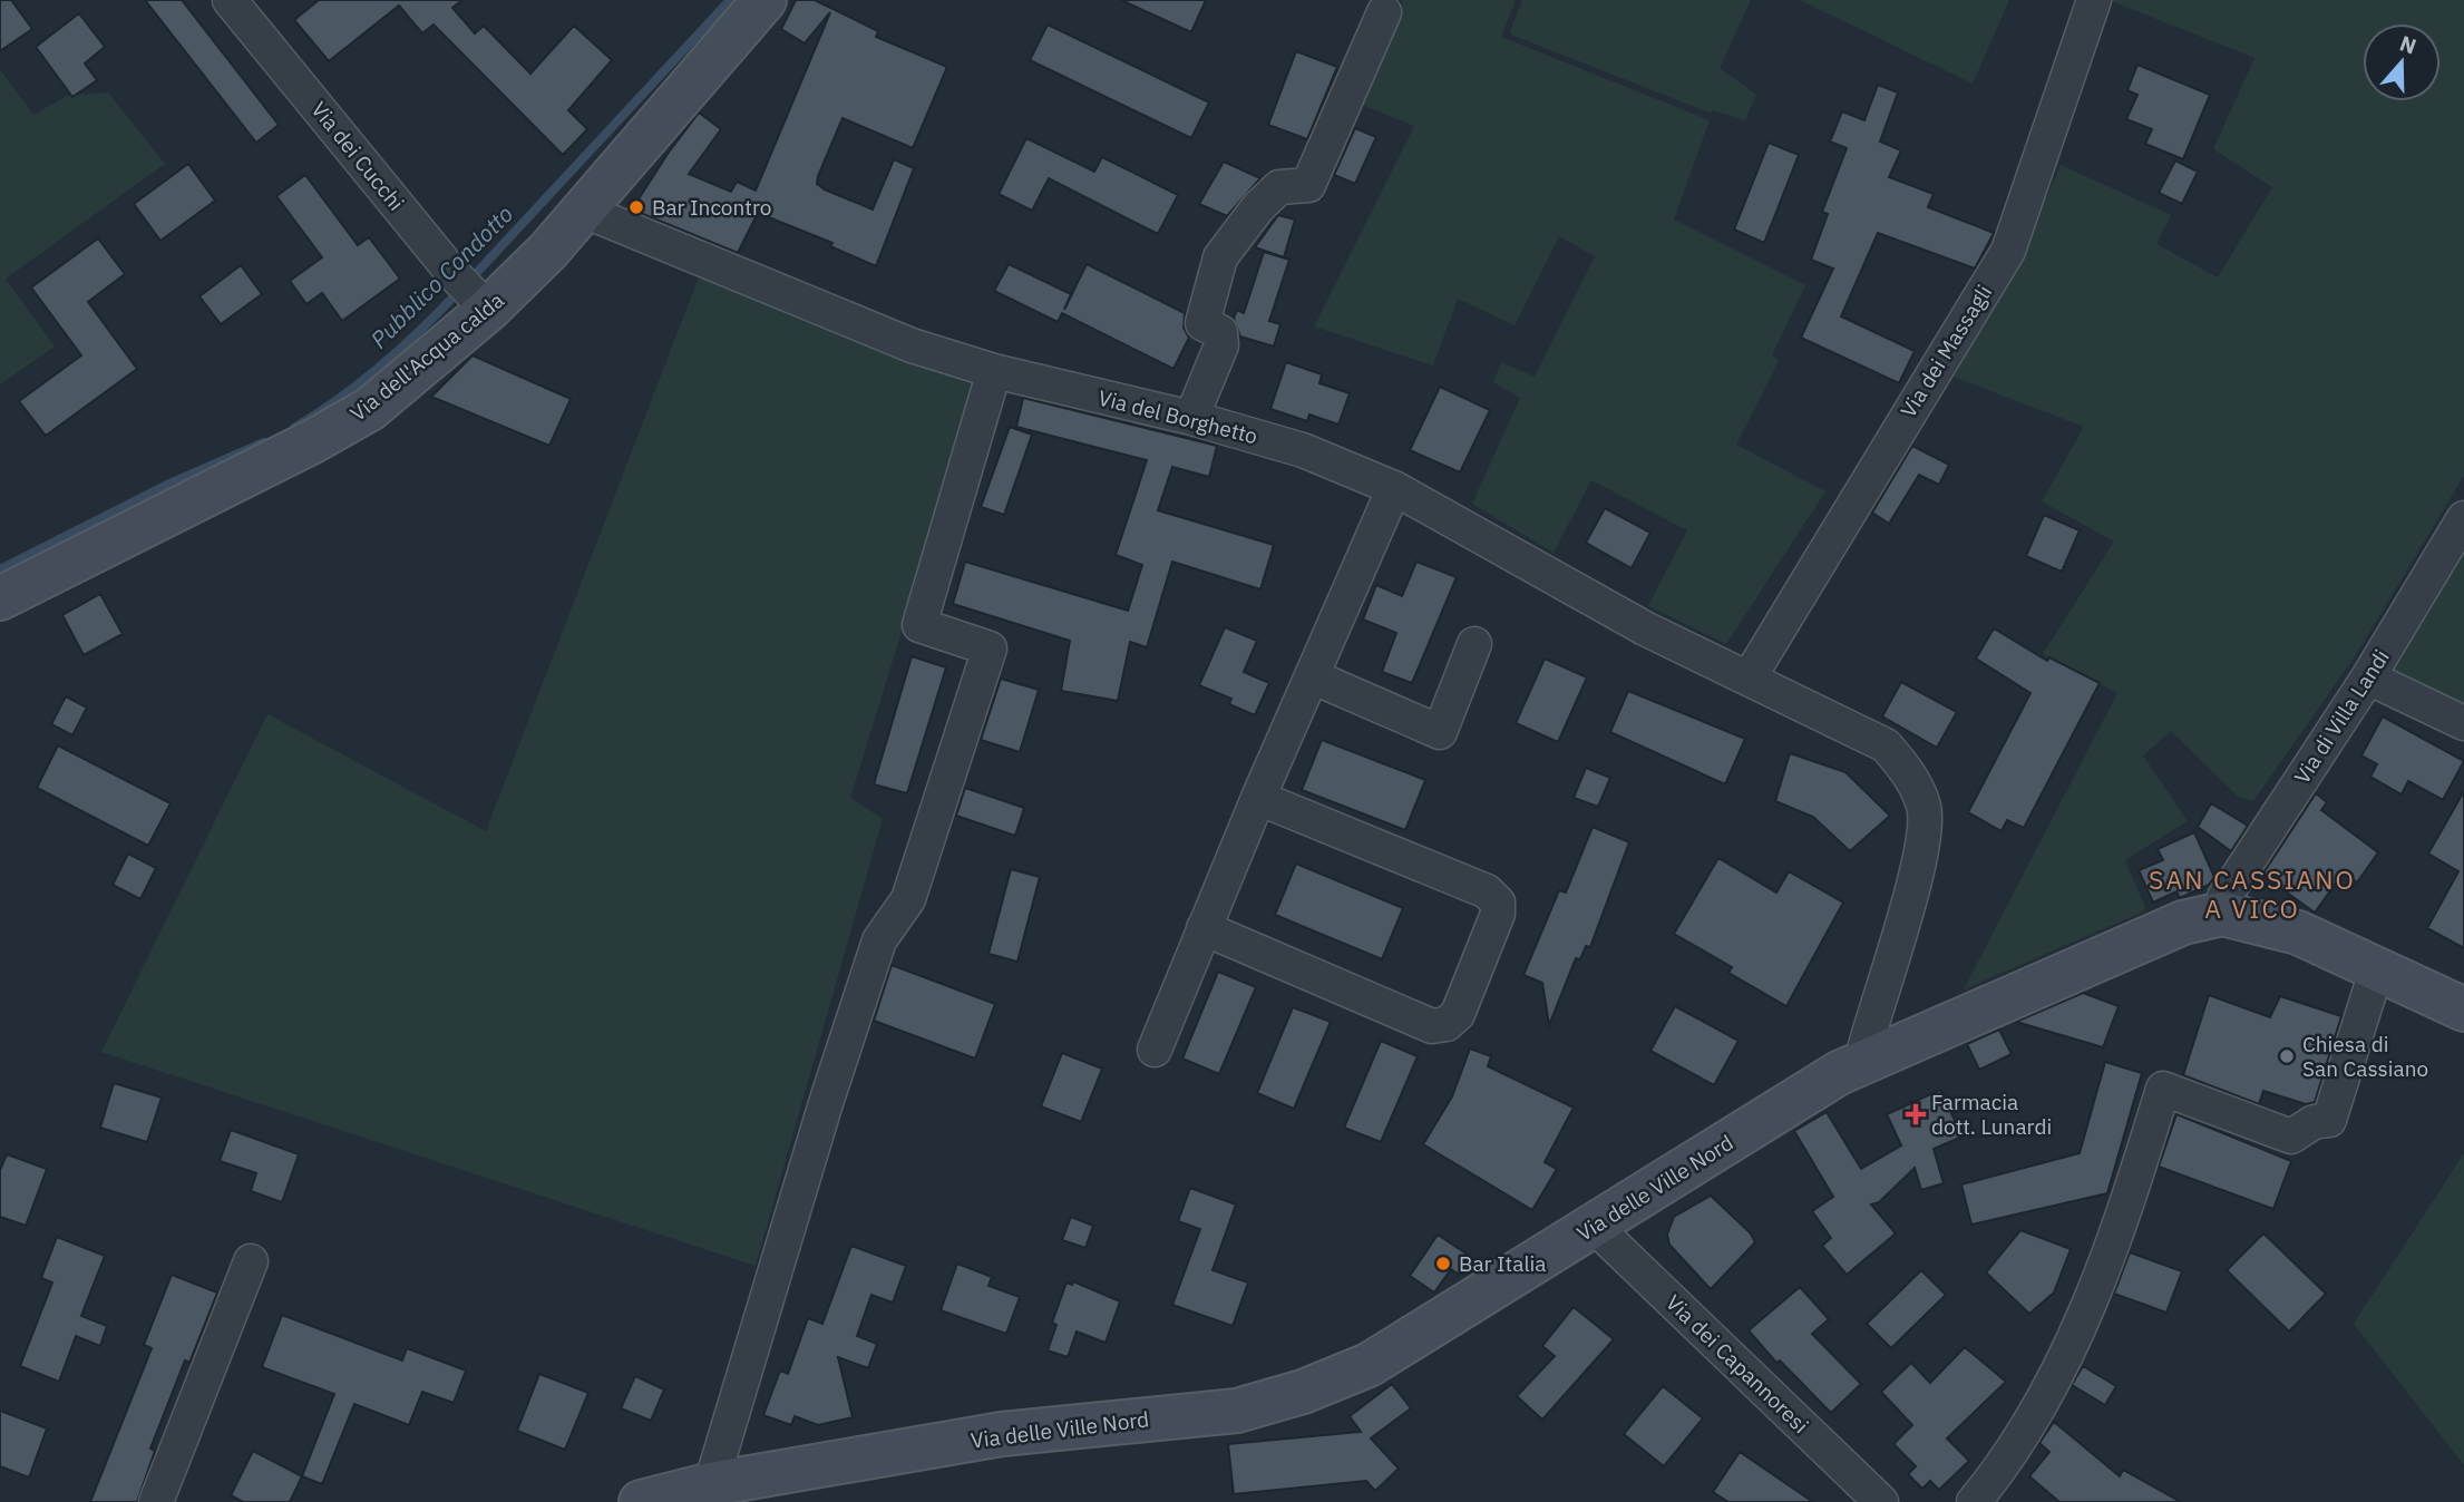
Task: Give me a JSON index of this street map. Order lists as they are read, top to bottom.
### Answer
{
  "streets": {
    "street": [
      "Via dei Cucchi",
      "Via dei Massagli",
      "Via dell'Acqua calda",
      "Via del Borghetto",
      "Via di Villa Landi",
      "Via delle Ville Nord",
      "Via dei Capannoresi"
    ]
  },
  "crossings": [
    ["Via dei Cucchi", "Via dell'Acqua calda"],
    ["Via dei Massagli", "Via del Borghetto"],
    ["Via dell'Acqua calda", "Via del Borghetto"],
    ["Via del Borghetto", "Via delle Ville Nord"],
    ["Via di Villa Landi", "Via delle Ville Nord"],
    ["Via delle Ville Nord", "Via dei Capannoresi"]
  ],
  "districts": ["SAN CASSIANO A VICO"],
  "water": ["Pubblico Condotto"],
  "places": {
    "other": ["Bar Incontro", "Chiesa di San Cassiano", "Bar Italia"],
    "health": ["Farmacia dott. Lunardi"]
  },
  "north": "top"
}
